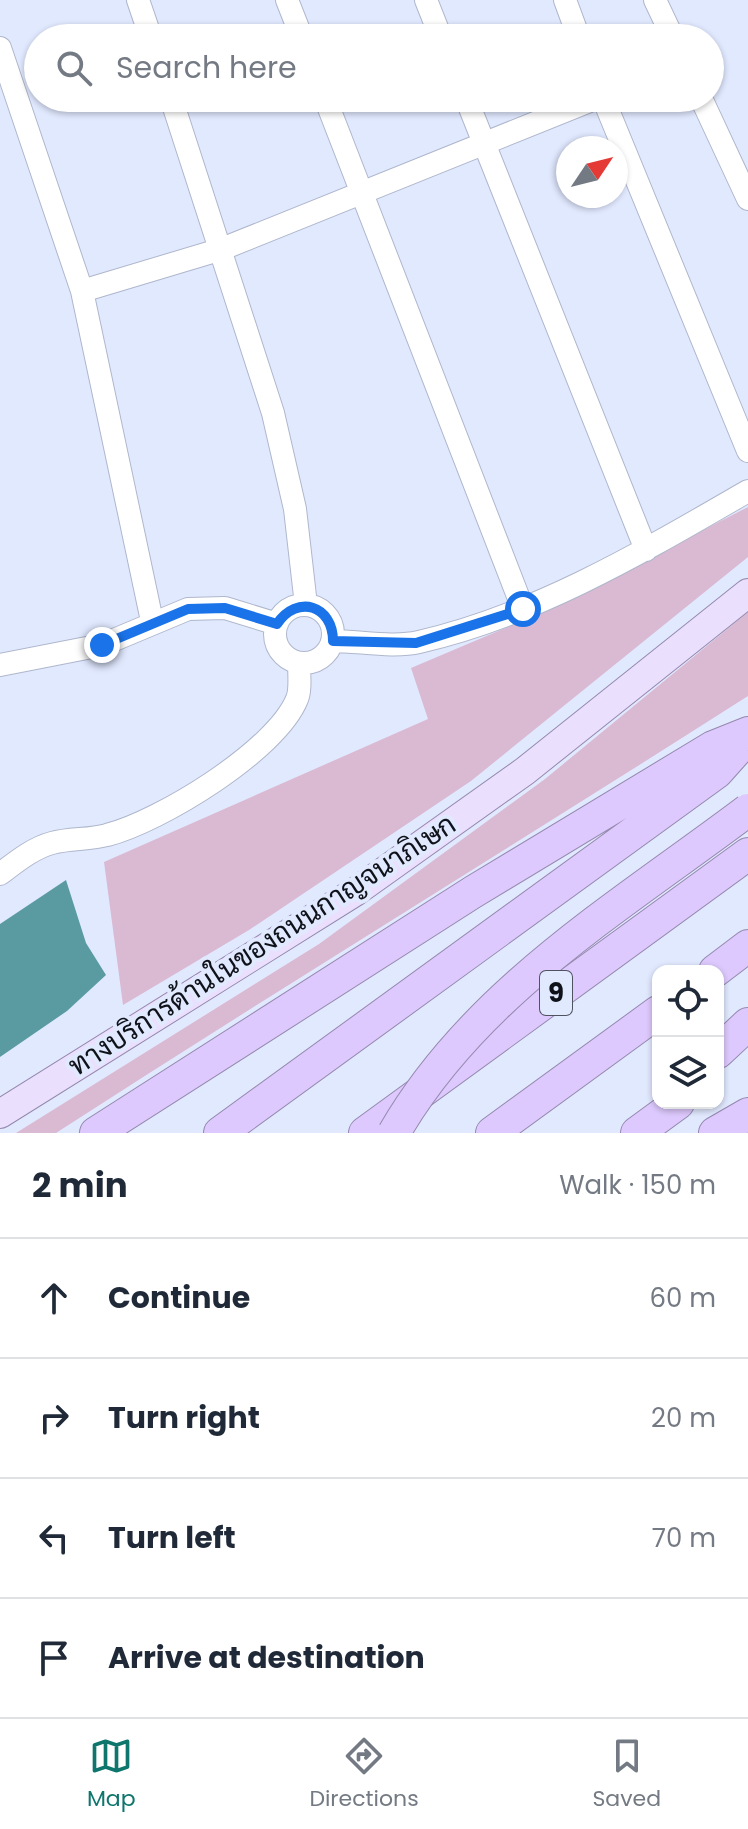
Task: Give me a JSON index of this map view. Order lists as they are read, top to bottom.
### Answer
{
  "streets": {
    "highway": ["9"],
    "main road": ["ทางบริการด้านในของถนนกาญจนาภิเษก"]
  },
  "north": "top right",
  "page": {
    "search": "Search here",
    "heading": ["2 min", "Walk · 150 m"],
    "list": [
      ["Continue", "60 m"],
      ["Turn right", "20 m"],
      ["Turn left", "70 m"],
      "Arrive at destination"
    ],
    "nav": ["Map", "Directions", "Saved"]
  }
}
